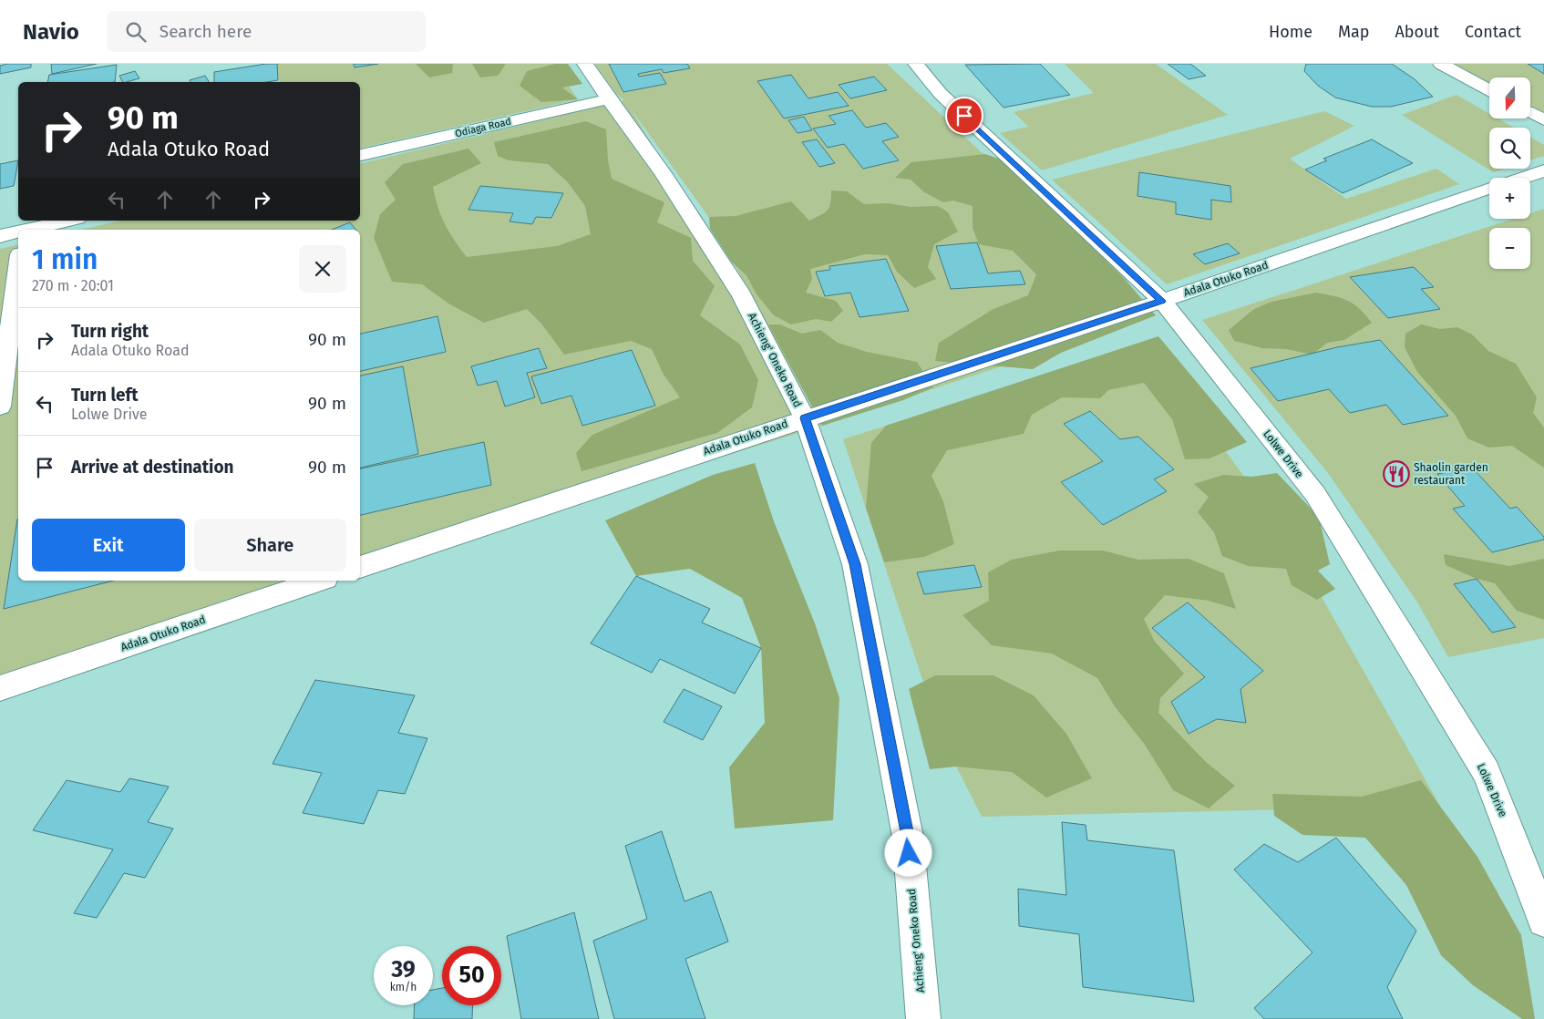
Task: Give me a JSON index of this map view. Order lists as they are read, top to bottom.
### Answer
{
  "streets": {
    "street": [
      "Odiaga Road",
      "Adala Otuko Road",
      "Achieng' Oneko Road",
      "Lolwe Drive"
    ]
  },
  "crossings": [
    ["Odiaga Road", "Achieng' Oneko Road"],
    ["Adala Otuko Road", "Achieng' Oneko Road"],
    ["Adala Otuko Road", "Lolwe Drive"]
  ],
  "places": {
    "restaurant": ["Shaolin garden restaurant"]
  },
  "north": "bottom",
  "page": {
    "header": "Navio",
    "search": "Search here",
    "nav": [
      "Home",
      "Map",
      "About",
      "Contact"
    ],
    "map_buttons": ["+", "−"],
    "turn": ["90 m", "Adala Otuko Road"],
    "heading": ["1 min", "270 m · 20:01"],
    "list": [
      {
        "name": "Turn right",
        "note": "Adala Otuko Road",
        "value": "90 m"
      },
      {
        "name": "Turn left",
        "note": "Lolwe Drive",
        "value": "90 m"
      },
      {
        "name": "Arrive at destination",
        "value": "90 m"
      }
    ],
    "buttons": ["Exit", "Share"],
    "speed": "39 km/h",
    "limit": "50"
  }
}
